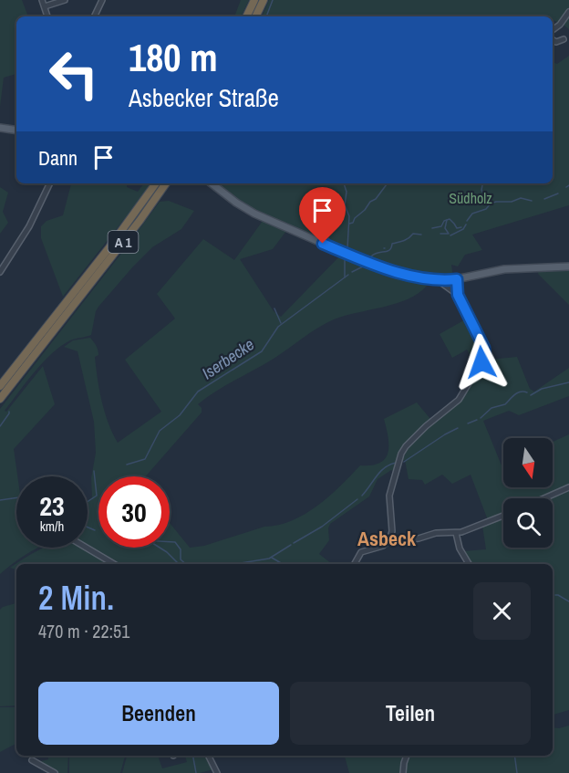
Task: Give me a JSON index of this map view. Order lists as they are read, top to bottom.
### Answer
{
  "streets": {
    "highway": ["A 1"]
  },
  "districts": ["Asbeck"],
  "water": ["Iserbecke"],
  "parks": ["Südholz"],
  "north": "bottom",
  "page": {
    "turn": ["180 m", "Asbecker Straße"],
    "then": "Dann",
    "speed": "23 km/h",
    "limit": "30",
    "heading": ["2 Min.", "470 m · 22:51"],
    "buttons": ["Beenden", "Teilen"]
  }
}
